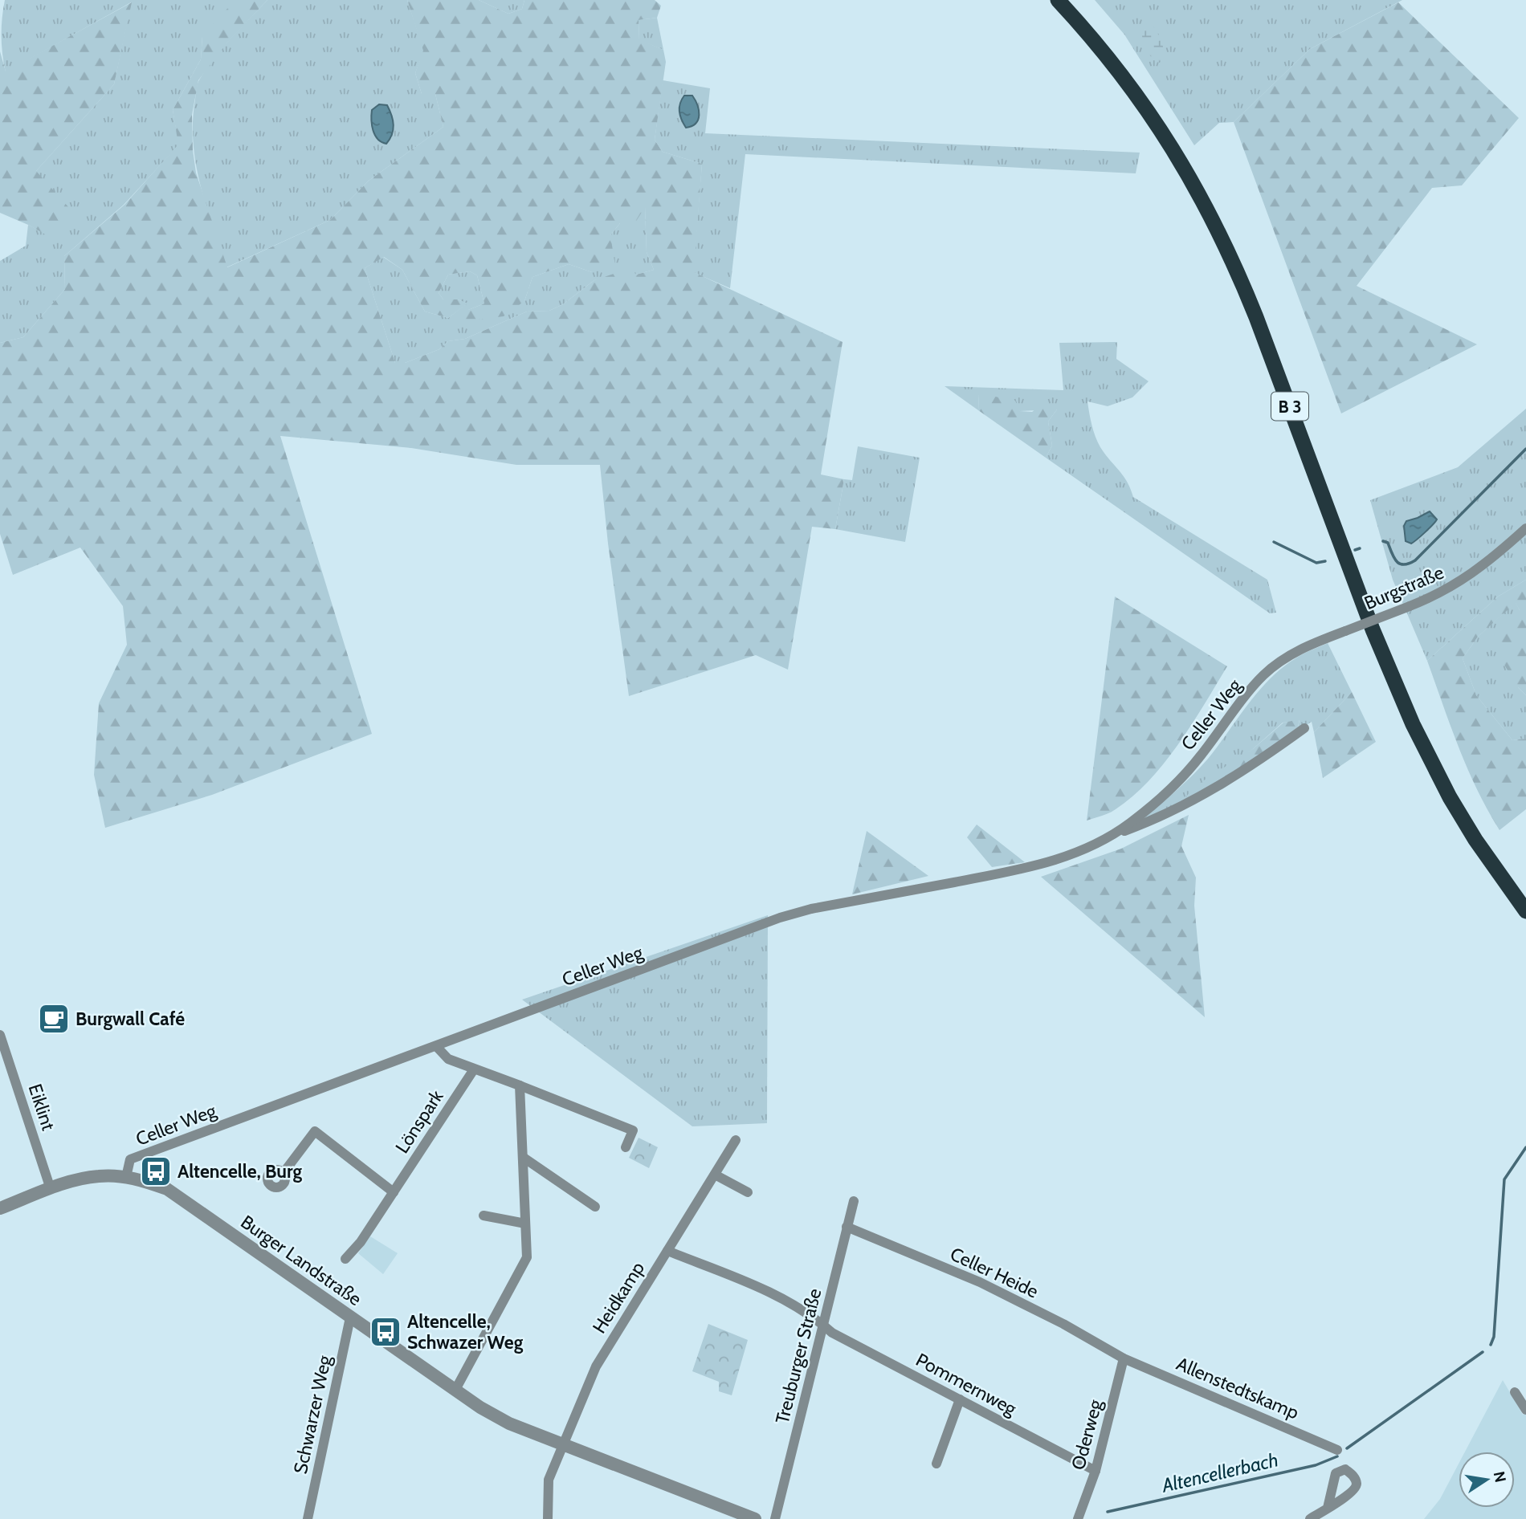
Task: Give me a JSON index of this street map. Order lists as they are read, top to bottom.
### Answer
{
  "streets": {
    "highway": ["B 3"],
    "street": [
      "Burgstraße",
      "Celler Weg",
      "Eiklint",
      "Lönspark",
      "Burger Landstraße",
      "Celler Heide",
      "Heidkamp",
      "Treuburger Straße",
      "Pommernweg",
      "Allenstedtskamp",
      "Schwarzer Weg",
      "Oderweg"
    ]
  },
  "crossings": [
    ["Burgstraße", "Celler Weg"],
    ["Celler Weg", "Burger Landstraße"],
    ["Eiklint", "Burger Landstraße"],
    ["Burger Landstraße", "Heidkamp"],
    ["Burger Landstraße", "Schwarzer Weg"],
    ["Celler Heide", "Treuburger Straße"],
    ["Celler Heide", "Allenstedtskamp"],
    ["Celler Heide", "Oderweg"],
    ["Heidkamp", "Pommernweg"],
    ["Treuburger Straße", "Pommernweg"],
    ["Pommernweg", "Oderweg"],
    ["Allenstedtskamp", "Oderweg"]
  ],
  "water": ["Altencellerbach"],
  "places": {
    "cafe": ["Burgwall Café"],
    "bus stop": ["Altencelle, Burg", "Altencelle, Schwazer Weg"]
  },
  "north": "right"
}
